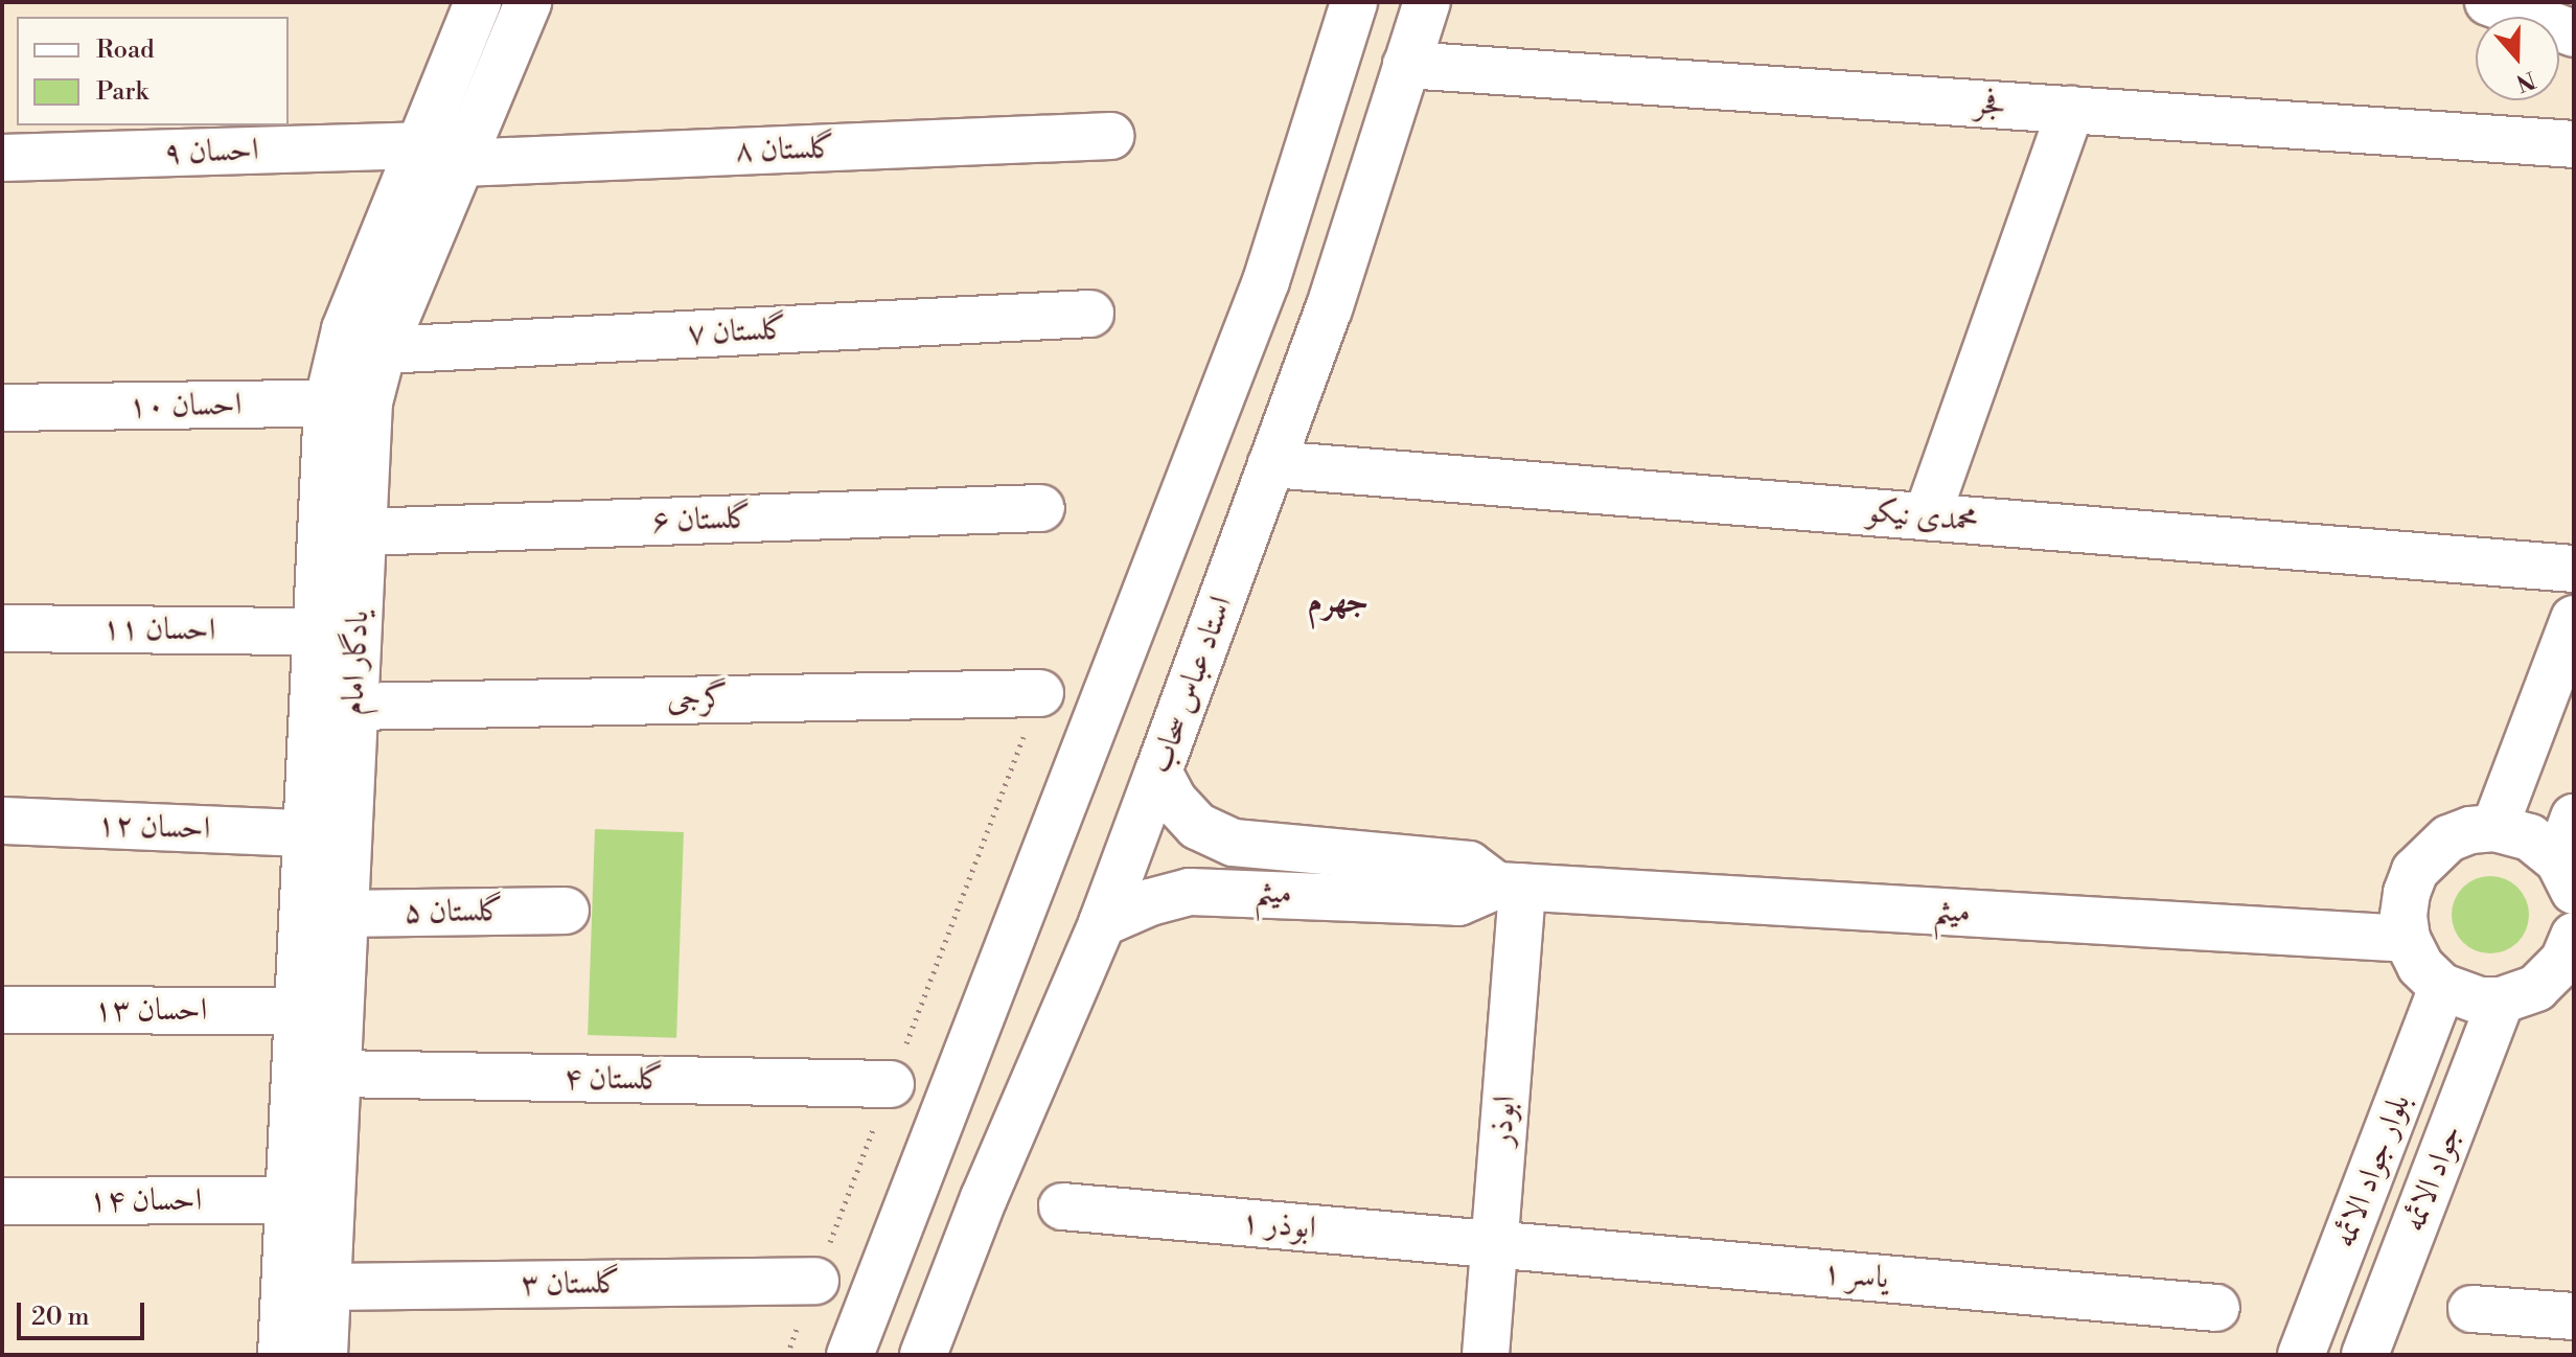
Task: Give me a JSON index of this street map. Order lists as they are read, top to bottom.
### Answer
{
  "streets": {
    "street": [
      "فجر",
      "گلستان ۸",
      "احسان ۹",
      "گلستان ۷",
      "احسان ۱۰",
      "محمدی نیکو",
      "گلستان ۶",
      "احسان ۱۱",
      "یادگار امام",
      "استاد عباس سحاب",
      "گرجی",
      "احسان ۱۲",
      "میثم",
      "گلستان ۵",
      "احسان ۱۳",
      "گلستان ۴",
      "ابوذر",
      "بلوار جواد الائمه",
      "جواد الائمه",
      "احسان ۱۴",
      "ابوذر ۱",
      "یاسر ۱",
      "گلستان ۳"
    ]
  },
  "crossings": [
    ["فجر", "استاد عباس سحاب"],
    ["گلستان ۸", "احسان ۹"],
    ["گلستان ۸", "یادگار امام"],
    ["احسان ۹", "یادگار امام"],
    ["گلستان ۷", "یادگار امام"],
    ["احسان ۱۰", "یادگار امام"],
    ["محمدی نیکو", "استاد عباس سحاب"],
    ["گلستان ۶", "یادگار امام"],
    ["احسان ۱۱", "یادگار امام"],
    ["یادگار امام", "گرجی"],
    ["یادگار امام", "احسان ۱۲"],
    ["یادگار امام", "گلستان ۵"],
    ["یادگار امام", "احسان ۱۳"],
    ["یادگار امام", "گلستان ۴"],
    ["یادگار امام", "احسان ۱۴"],
    ["یادگار امام", "گلستان ۳"],
    ["استاد عباس سحاب", "میثم"],
    ["میثم", "ابوذر"],
    ["ابوذر", "ابوذر ۱"],
    ["ابوذر", "یاسر ۱"],
    ["ابوذر ۱", "یاسر ۱"]
  ],
  "districts": ["جهرم"],
  "legend": ["Road", "Park"],
  "scale_bar": "20 m",
  "north": "bottom"
}
